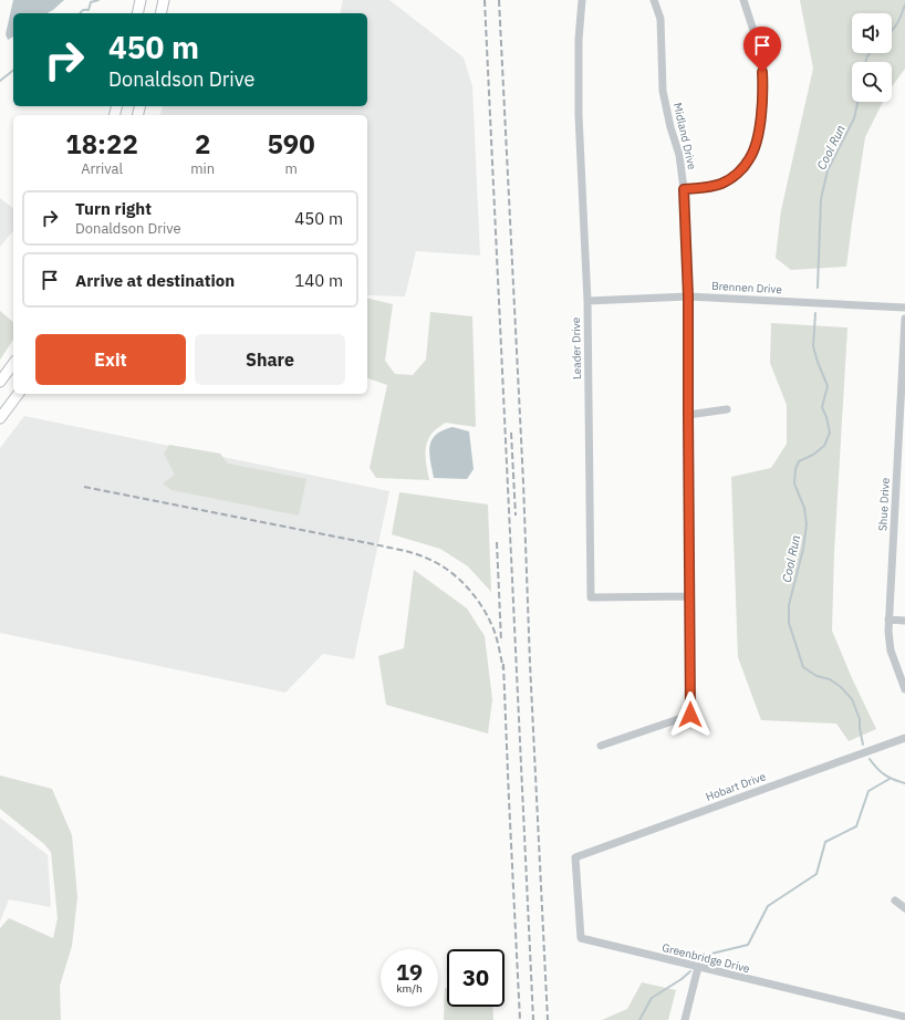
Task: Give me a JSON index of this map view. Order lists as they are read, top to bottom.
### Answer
{
  "streets": {
    "street": [
      "Midland Drive",
      "Brennen Drive",
      "Leader Drive",
      "Shue Drive",
      "Hobart Drive",
      "Greenbridge Drive"
    ]
  },
  "crossings": [
    ["Midland Drive", "Brennen Drive"],
    ["Midland Drive", "Leader Drive"],
    ["Brennen Drive", "Leader Drive"],
    ["Hobart Drive", "Greenbridge Drive"]
  ],
  "water": ["Cool Run"],
  "page": {
    "turn": ["450 m", "Donaldson Drive"],
    "eta": [
      "18:22",
      "Arrival",
      "2",
      "min",
      "590",
      "m"
    ],
    "list": [
      {
        "name": "Turn right",
        "note": "Donaldson Drive",
        "value": "450 m"
      },
      {
        "name": "Arrive at destination",
        "value": "140 m"
      }
    ],
    "buttons": ["Exit", "Share"],
    "speed": "19 km/h",
    "limit": "30"
  }
}
